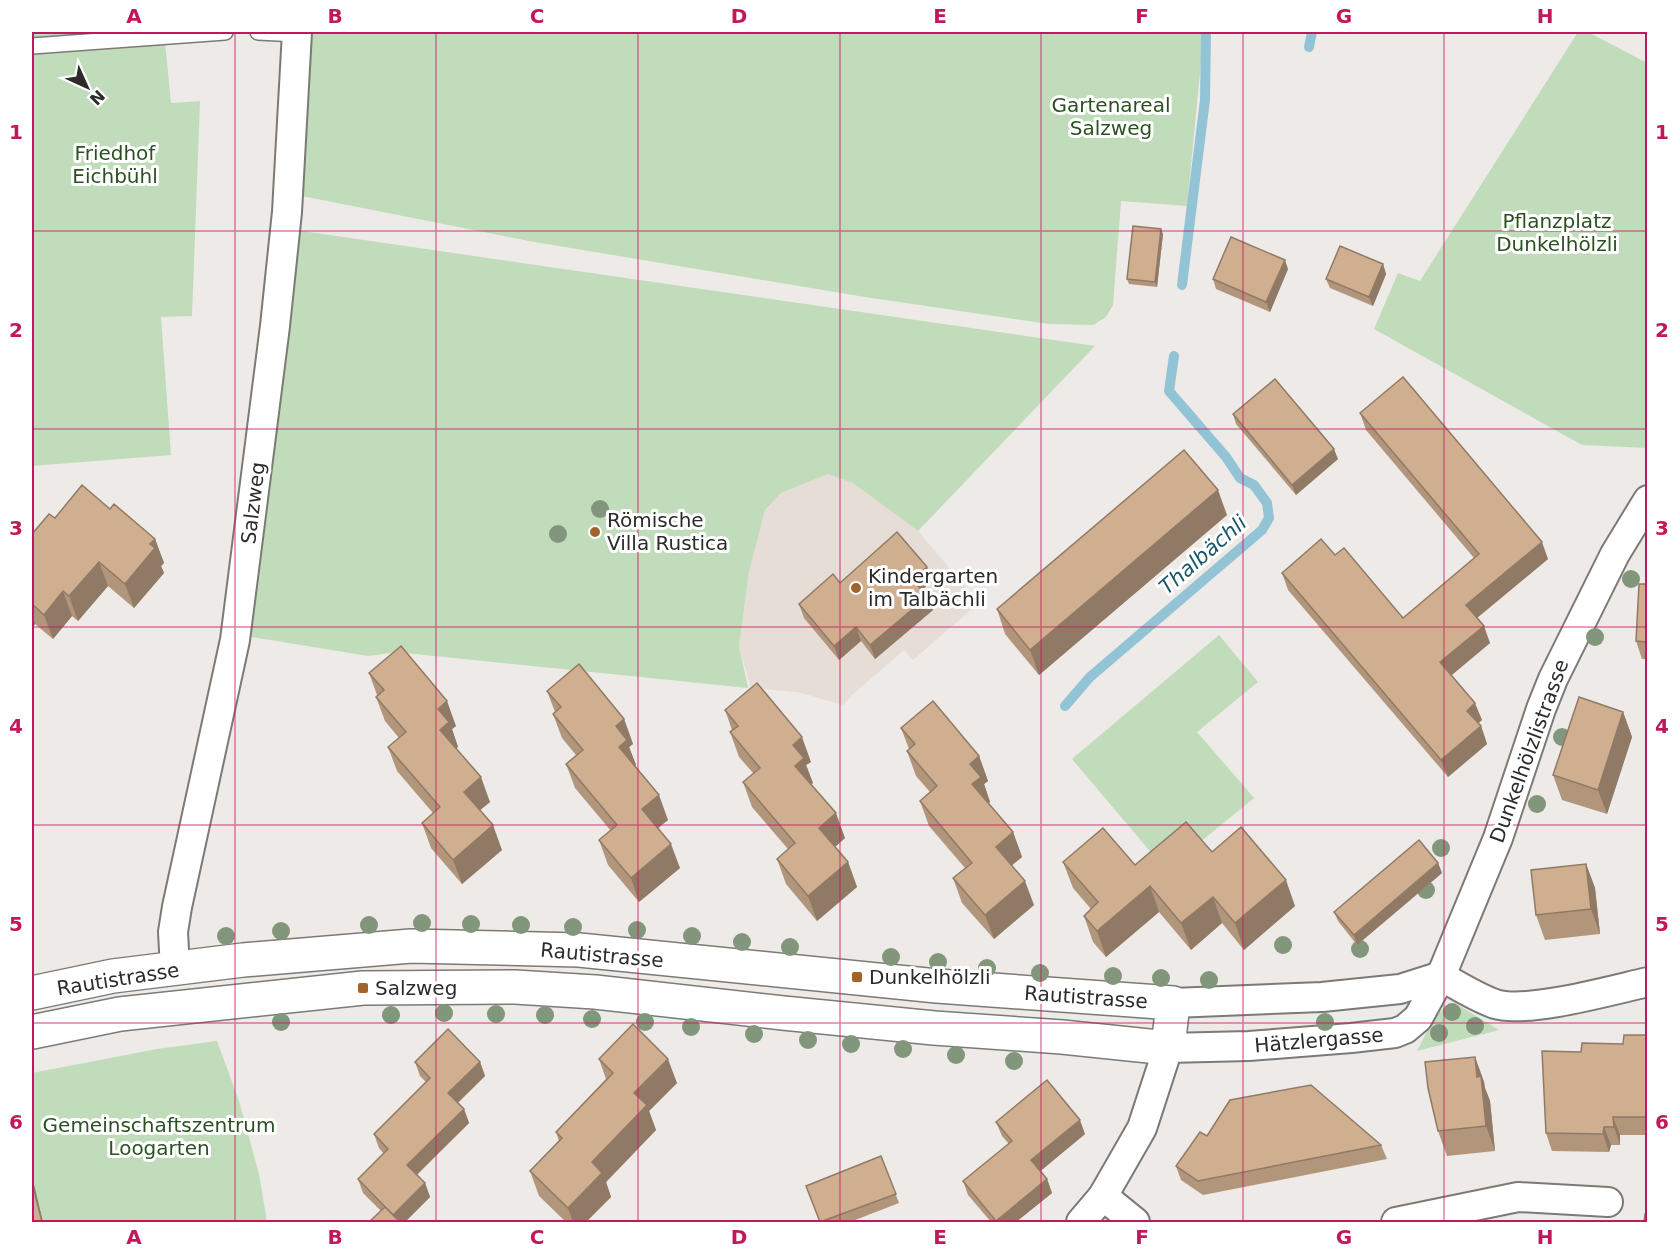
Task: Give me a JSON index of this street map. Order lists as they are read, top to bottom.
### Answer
{
  "streets": {
    "street": [
      "Salzweg",
      "Dunkelhölzlistrasse",
      "Rautistrasse",
      "Hätzlergasse"
    ]
  },
  "crossings": [
    ["Salzweg", "Rautistrasse"],
    ["Dunkelhölzlistrasse", "Hätzlergasse"],
    ["Rautistrasse", "Hätzlergasse"]
  ],
  "water": ["Thalbächli"],
  "parks": [
    "Gartenareal Salzweg",
    "Friedhof Eichbühl",
    "Pflanzplatz Dunkelhölzli",
    "Gemeinschaftszentrum Loogarten"
  ],
  "places": {
    "other": ["Römische Villa Rustica", "Kindergarten im Talbächli"],
    "transit": ["Dunkelhölzli", "Salzweg"]
  },
  "north": "bottom right",
  "grid": {
    "columns": [
      "A",
      "B",
      "C",
      "D",
      "E",
      "F",
      "G",
      "H"
    ],
    "rows": [
      "1",
      "2",
      "3",
      "4",
      "5",
      "6"
    ]
  }
}
